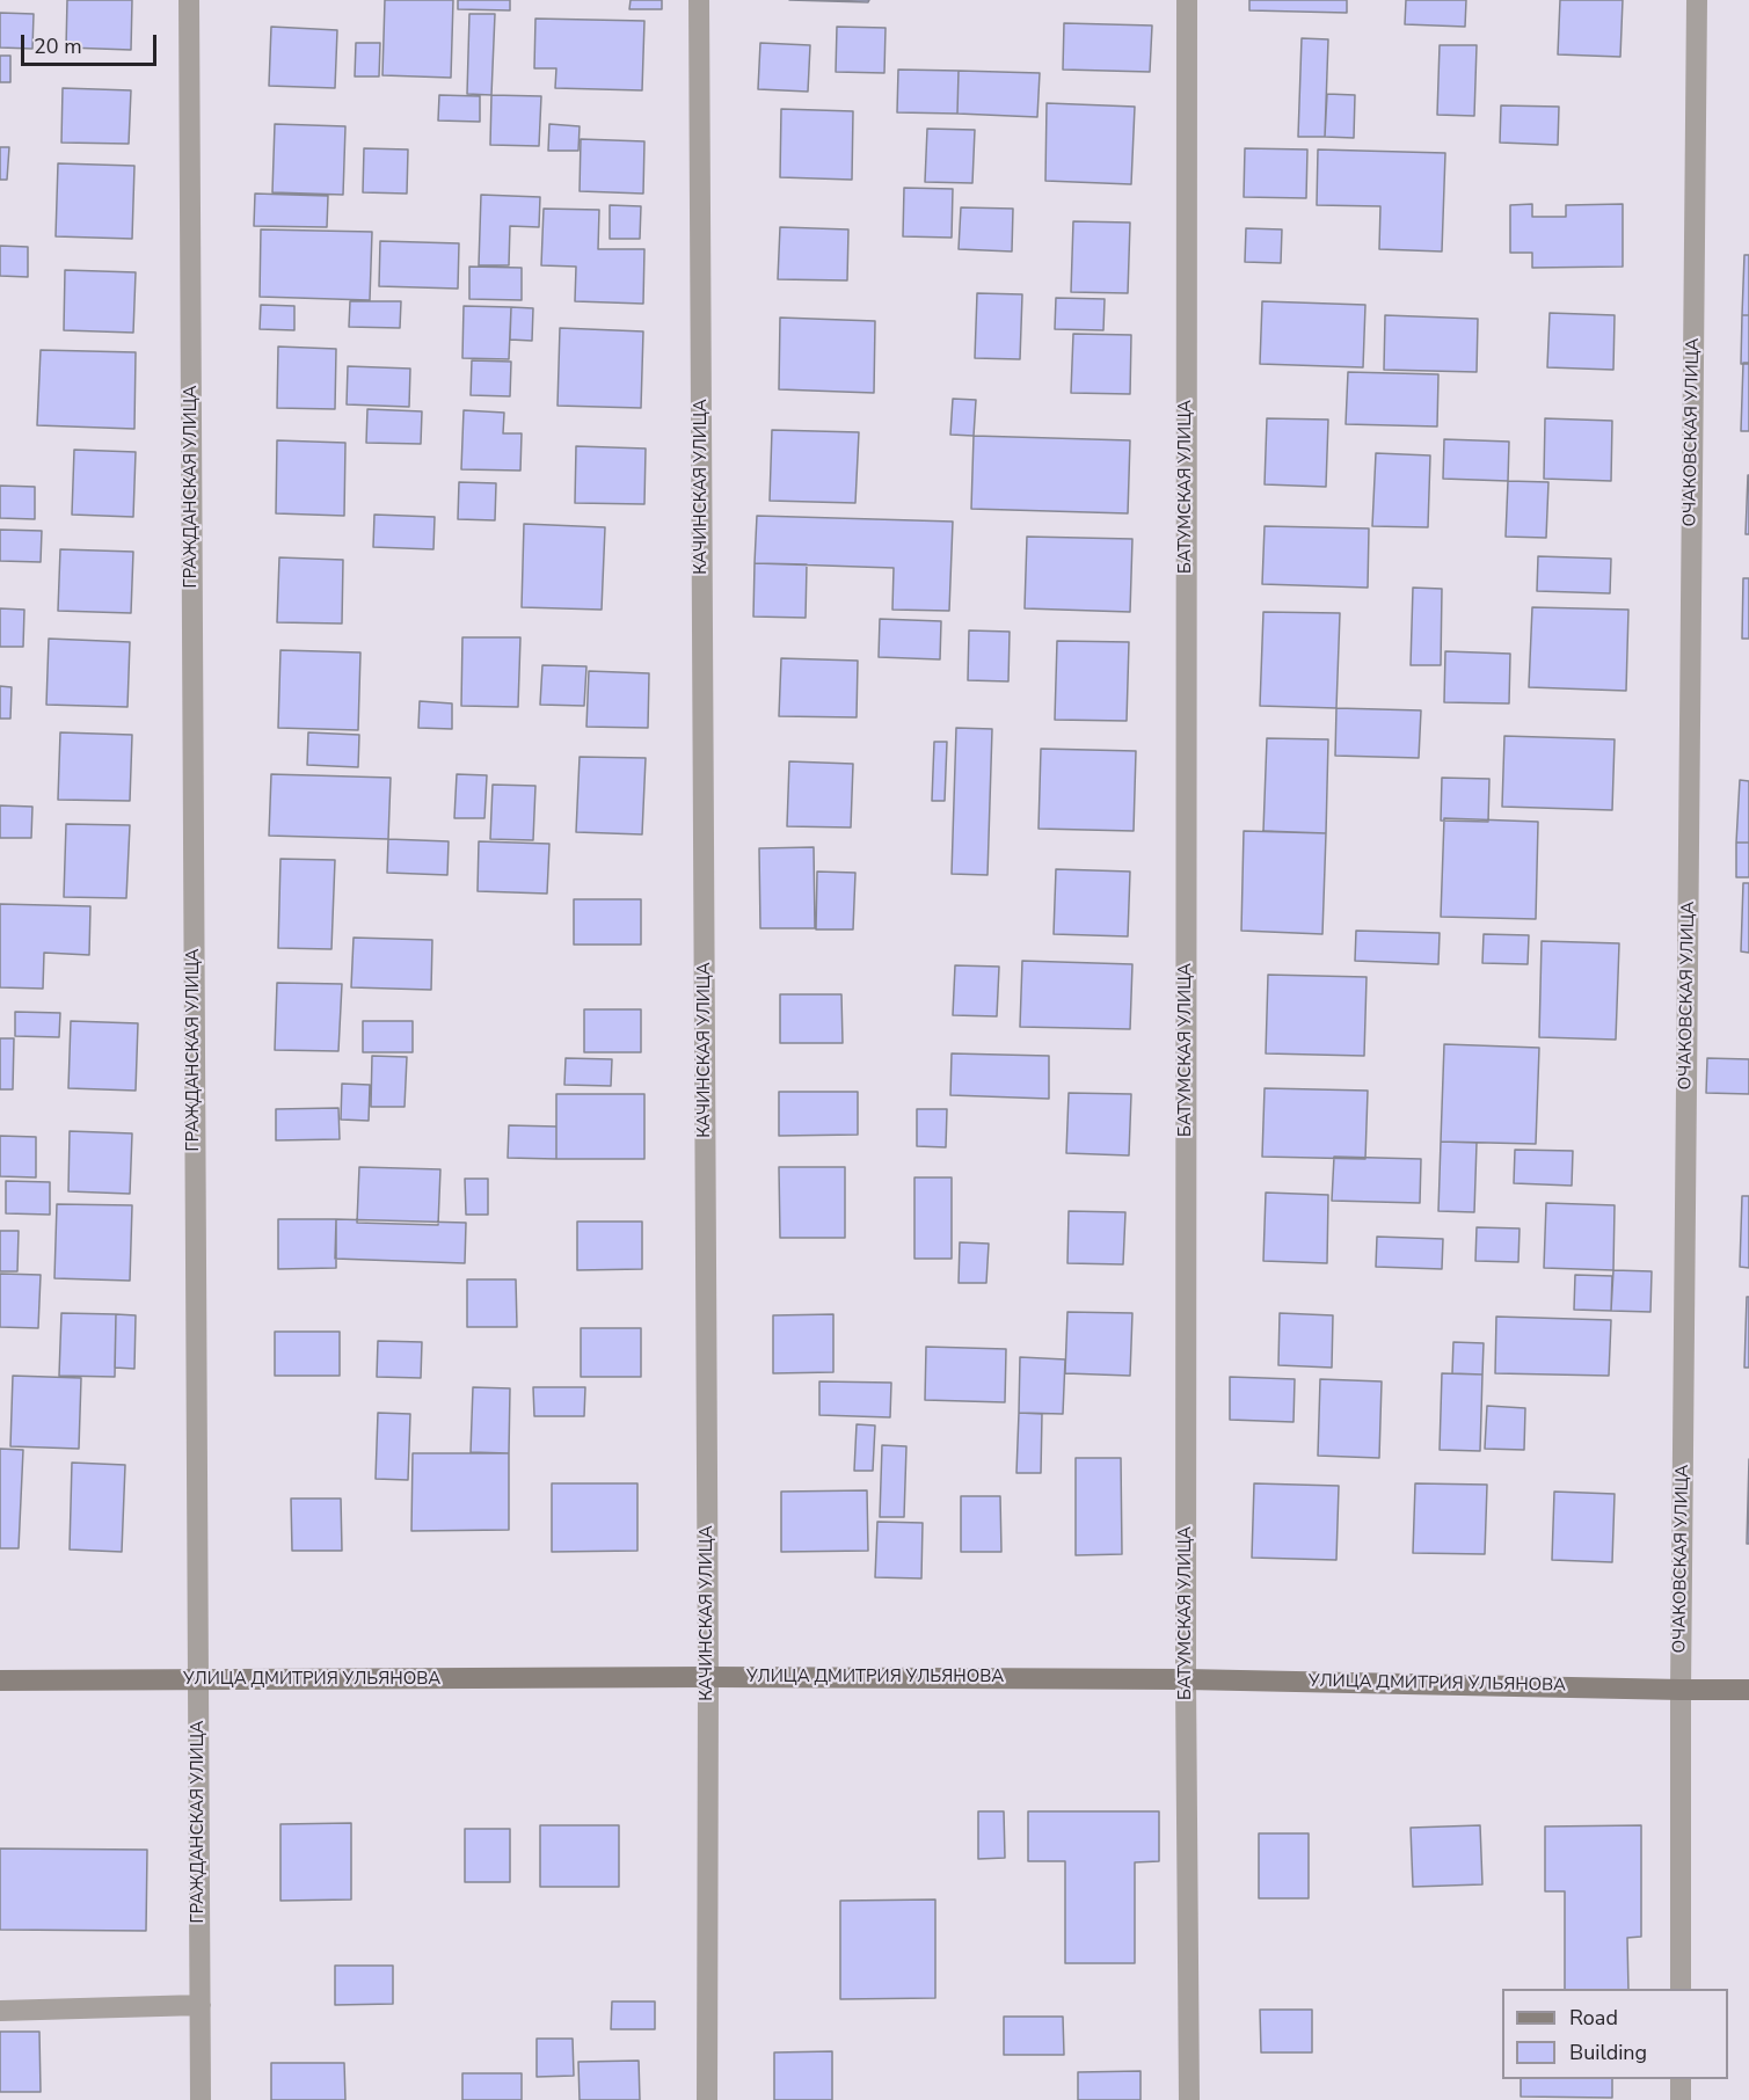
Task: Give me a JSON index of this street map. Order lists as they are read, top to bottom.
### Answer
{
  "streets": {
    "main road": ["УЛИЦА ДМИТРИЯ УЛЬЯНОВА"],
    "street": [
      "ОЧАКОВСКАЯ УЛИЦА",
      "ГРАЖДАНСКАЯ УЛИЦА",
      "КАЧИНСКАЯ УЛИЦА",
      "БАТУМСКАЯ УЛИЦА"
    ]
  },
  "crossings": [
    ["ОЧАКОВСКАЯ УЛИЦА", "УЛИЦА ДМИТРИЯ УЛЬЯНОВА"],
    ["ГРАЖДАНСКАЯ УЛИЦА", "УЛИЦА ДМИТРИЯ УЛЬЯНОВА"],
    ["КАЧИНСКАЯ УЛИЦА", "УЛИЦА ДМИТРИЯ УЛЬЯНОВА"],
    ["БАТУМСКАЯ УЛИЦА", "УЛИЦА ДМИТРИЯ УЛЬЯНОВА"]
  ],
  "legend": ["Road", "Building"],
  "scale_bar": "20 m"
}
